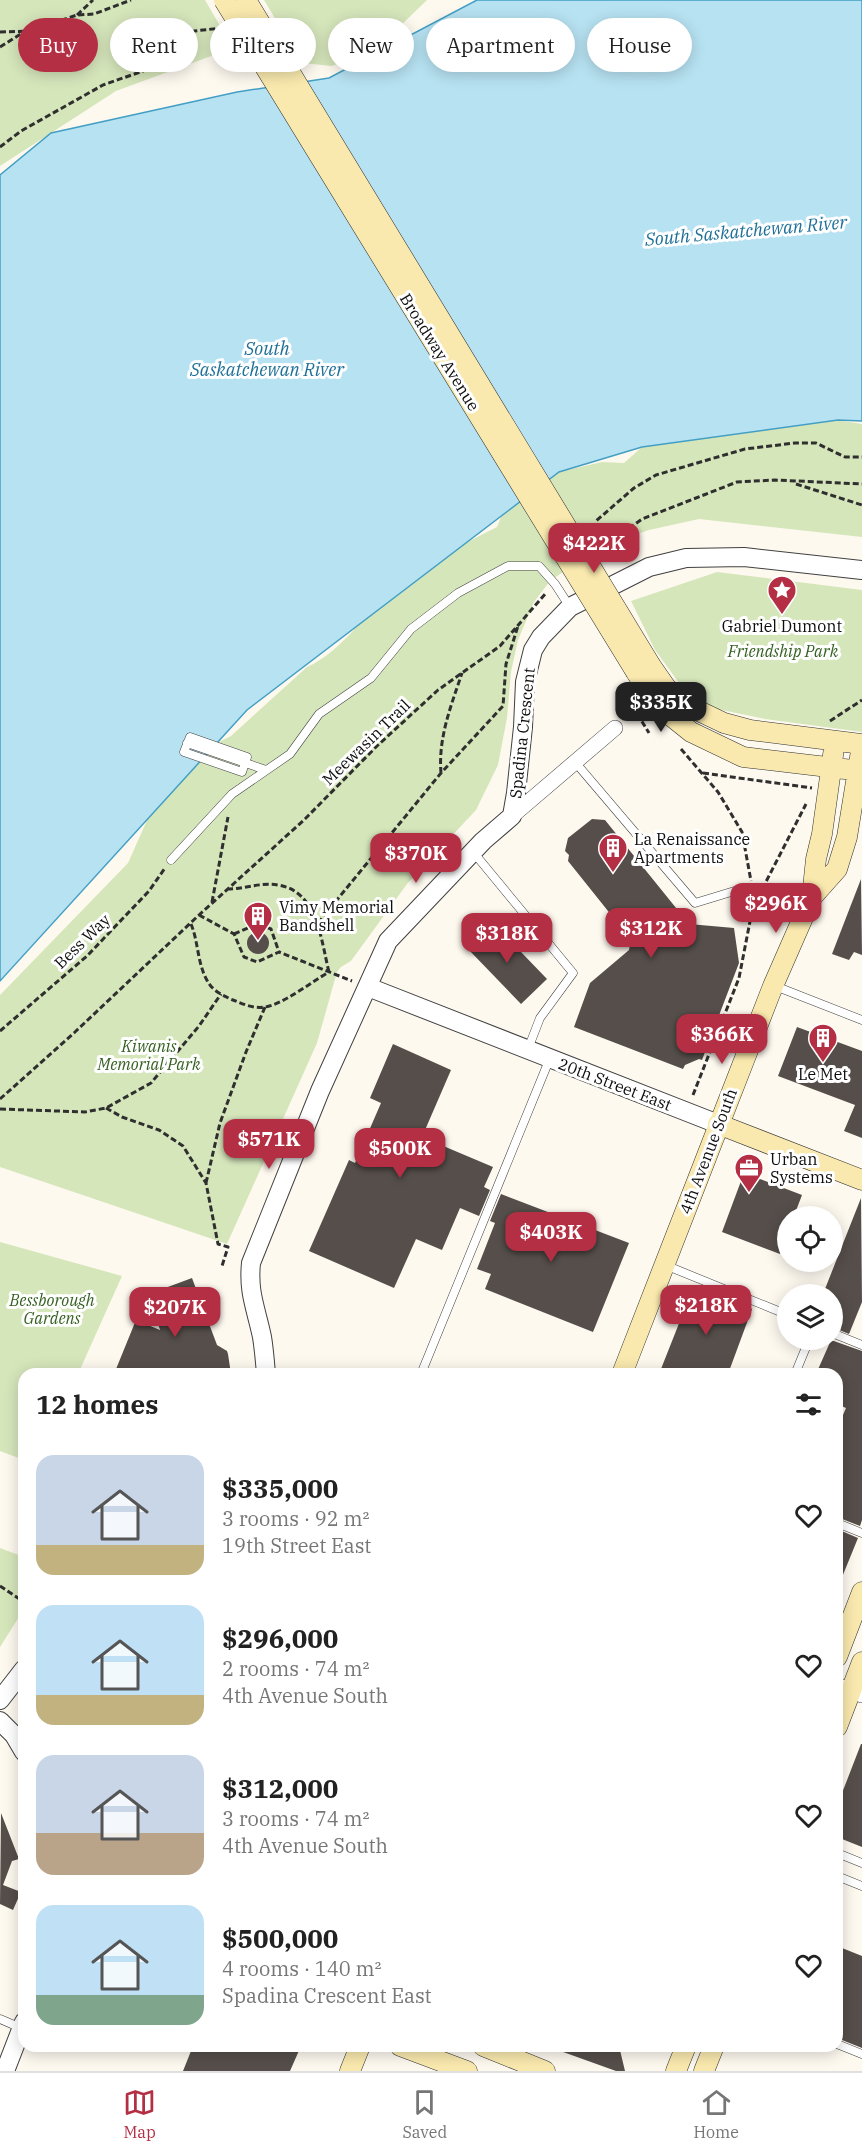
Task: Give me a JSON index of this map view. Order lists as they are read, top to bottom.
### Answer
{
  "streets": {
    "main road": ["Broadway Avenue", "20th Street East", "4th Avenue South"],
    "street": ["Spadina Crescent"],
    "path": ["Meewasin Trail", "Bess Way"]
  },
  "crossings": [
    ["Broadway Avenue", "4th Avenue South"],
    ["Spadina Crescent", "20th Street East"],
    ["20th Street East", "4th Avenue South"]
  ],
  "water": ["South Saskatchewan River"],
  "parks": ["Friendship Park", "Kiwanis Memorial Park", "Bessborough Gardens"],
  "places": {
    "place": ["Gabriel Dumont"],
    "building": ["La Renaissance Apartments", "Vimy Memorial Bandshell", "Le Met"],
    "office": ["Urban Systems"]
  },
  "page": {
    "chip": [
      "Buy",
      "Rent",
      "Filters",
      "New",
      "Apartment",
      "House"
    ],
    "price": [
      "$422K",
      "$335K",
      "$370K",
      "$296K",
      "$312K",
      "$318K",
      "$366K",
      "$571K",
      "$500K",
      "$403K",
      "$218K",
      "$207K"
    ],
    "heading": "12 homes",
    "list": [
      {
        "name": "$335,000",
        "note": "3 rooms · 92 m² · 19th Street East"
      },
      {
        "name": "$296,000",
        "note": "2 rooms · 74 m² · 4th Avenue South"
      },
      {
        "name": "$312,000",
        "note": "3 rooms · 74 m² · 4th Avenue South"
      },
      {
        "name": "$500,000",
        "note": "4 rooms · 140 m² · Spadina Crescent East"
      }
    ],
    "tabs": ["Map", "Saved", "Home"]
  }
}
